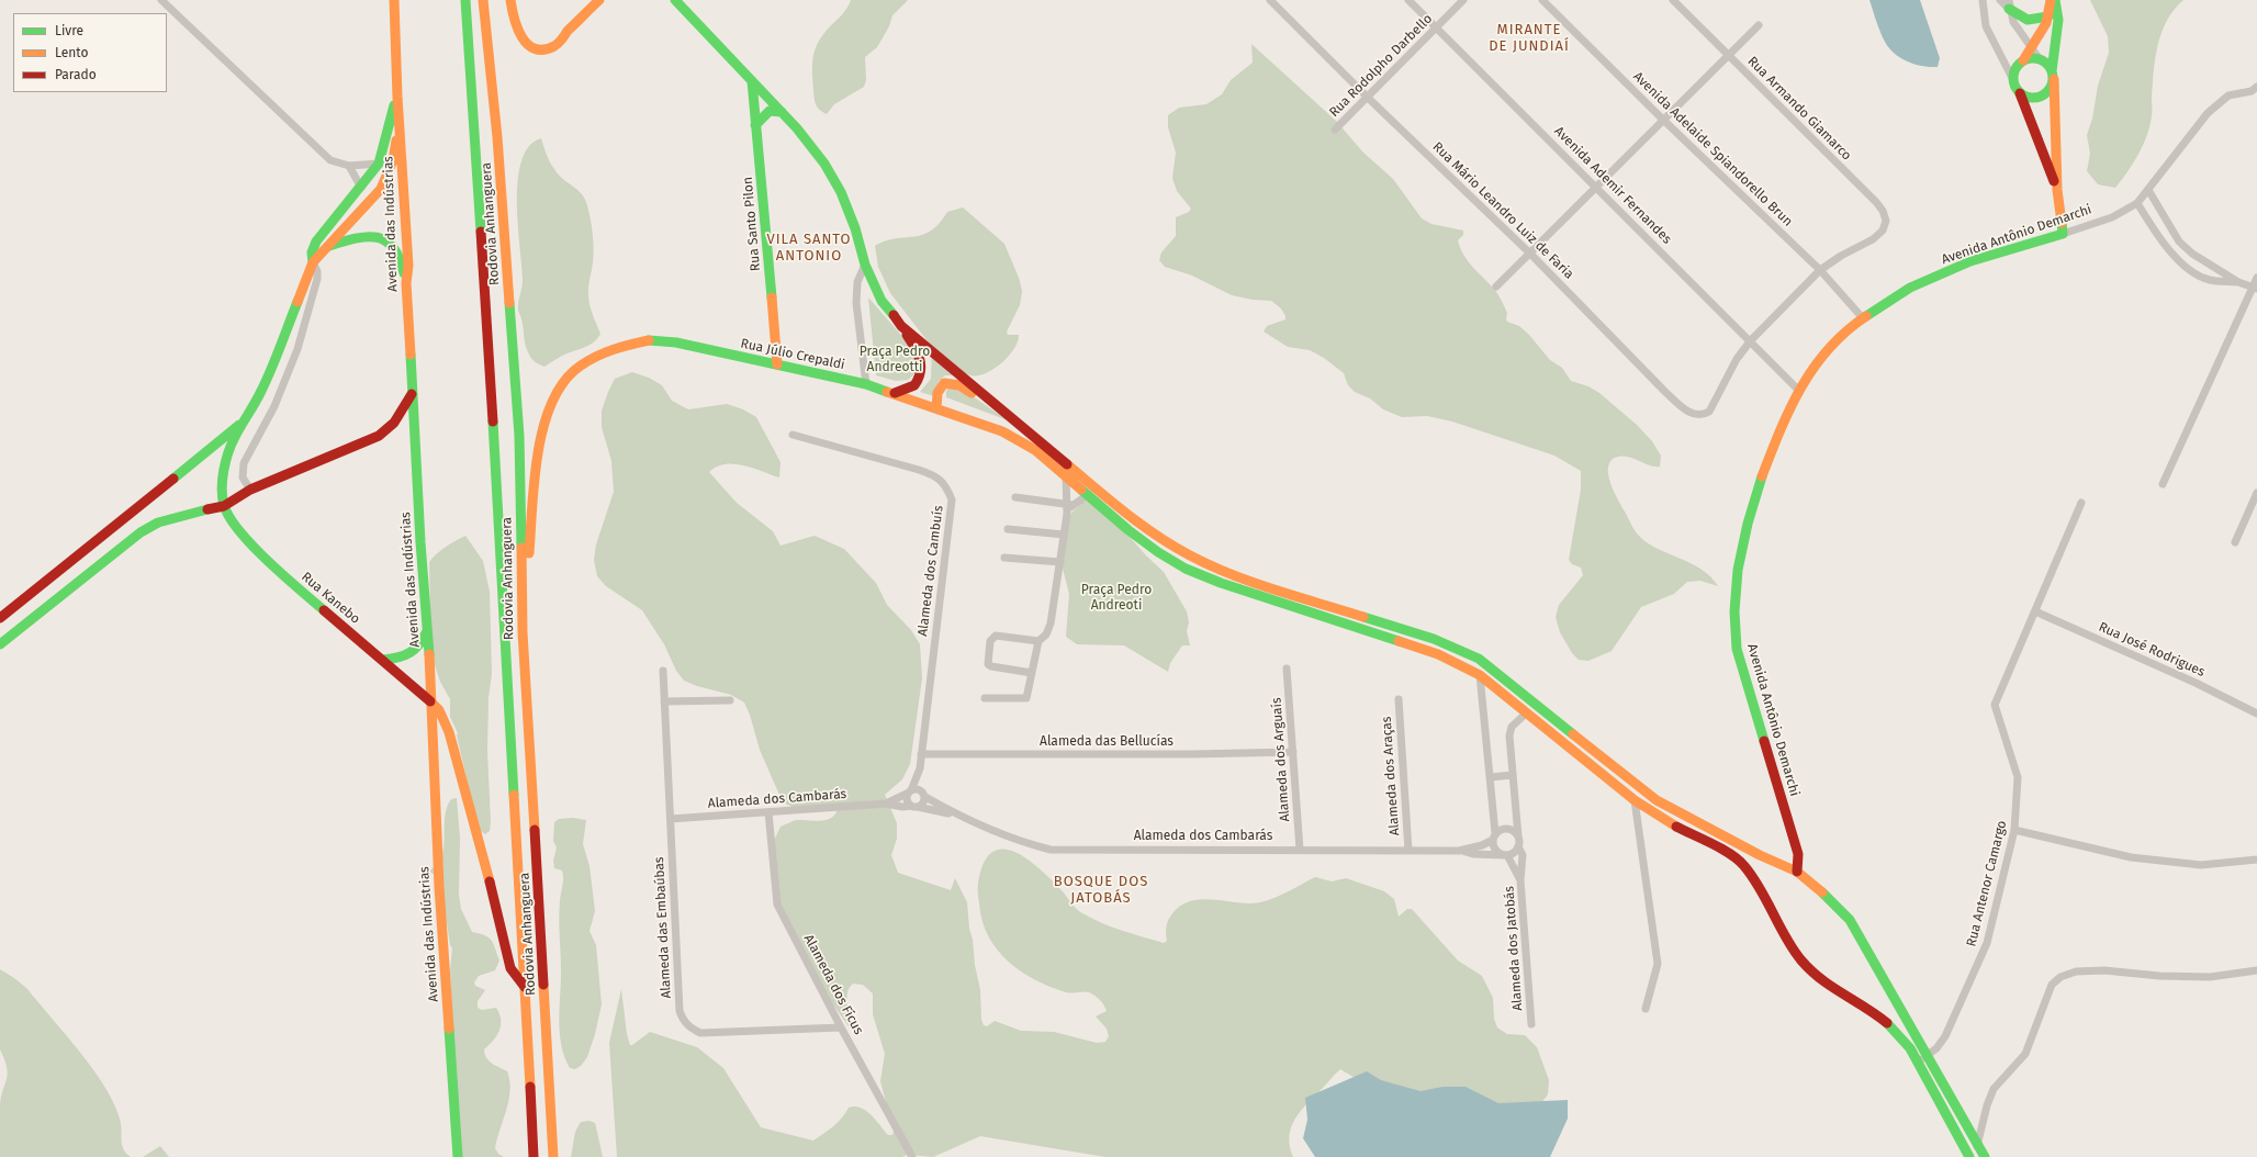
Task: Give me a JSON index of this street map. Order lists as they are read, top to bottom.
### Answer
{
  "streets": {
    "main road": [
      "Avenida das Indústrias",
      "Rodovia Anhanguera",
      "Rua Santo Pilon",
      "Avenida Antônio Demarchi",
      "Rua Júlio Crepaldi",
      "Rua Kanebo"
    ],
    "street": [
      "Rua Rodolpho Darbello",
      "Rua Armando Giamarco",
      "Avenida Adelaide Spiandorello Brun",
      "Avenida Ademir Fernandes",
      "Rua Mário Leandro Luiz de Faria",
      "Alameda dos Cambuís",
      "Rua José Rodrigues",
      "Alameda das Bellucías",
      "Alameda dos Arguaís",
      "Alameda dos Araças",
      "Alameda dos Cambarás",
      "Rua Antenor Camargo",
      "Alameda das Embaúbas",
      "Alameda dos Jatobás",
      "Alameda dos Fícus"
    ]
  },
  "crossings": [
    ["Rua Rodolpho Darbello", "Avenida Ademir Fernandes"],
    ["Rua Rodolpho Darbello", "Rua Mário Leandro Luiz de Faria"],
    ["Rua Armando Giamarco", "Avenida Adelaide Spiandorello Brun"],
    ["Avenida Adelaide Spiandorello Brun", "Avenida Antônio Demarchi"],
    ["Avenida Ademir Fernandes", "Rua Mário Leandro Luiz de Faria"],
    ["Avenida Ademir Fernandes", "Avenida Antônio Demarchi"],
    ["Avenida das Indústrias", "Rua Kanebo"],
    ["Rodovia Anhanguera", "Rua Júlio Crepaldi"],
    ["Rodovia Anhanguera", "Rua Kanebo"],
    ["Rua Santo Pilon", "Rua Júlio Crepaldi"],
    ["Rua Júlio Crepaldi", "Rua Antenor Camargo"],
    ["Rua Júlio Crepaldi", "Alameda dos Jatobás"],
    ["Alameda dos Cambuís", "Alameda das Bellucías"],
    ["Alameda dos Cambuís", "Alameda dos Cambarás"],
    ["Rua José Rodrigues", "Rua Antenor Camargo"],
    ["Alameda das Bellucías", "Alameda dos Arguaís"],
    ["Alameda dos Arguaís", "Alameda dos Cambarás"],
    ["Alameda dos Araças", "Alameda dos Cambarás"],
    ["Alameda dos Cambarás", "Alameda das Embaúbas"],
    ["Alameda dos Cambarás", "Alameda dos Jatobás"],
    ["Alameda dos Cambarás", "Alameda dos Fícus"],
    ["Alameda das Embaúbas", "Alameda dos Fícus"]
  ],
  "districts": ["MIRANTE DE JUNDIAÍ", "VILA SANTO ANTONIO", "BOSQUE DOS JATOBÁS"],
  "parks": ["Praça Pedro Andreotti", "Praça Pedro Andreoti"],
  "legend": ["Livre", "Lento", "Parado"]
}
